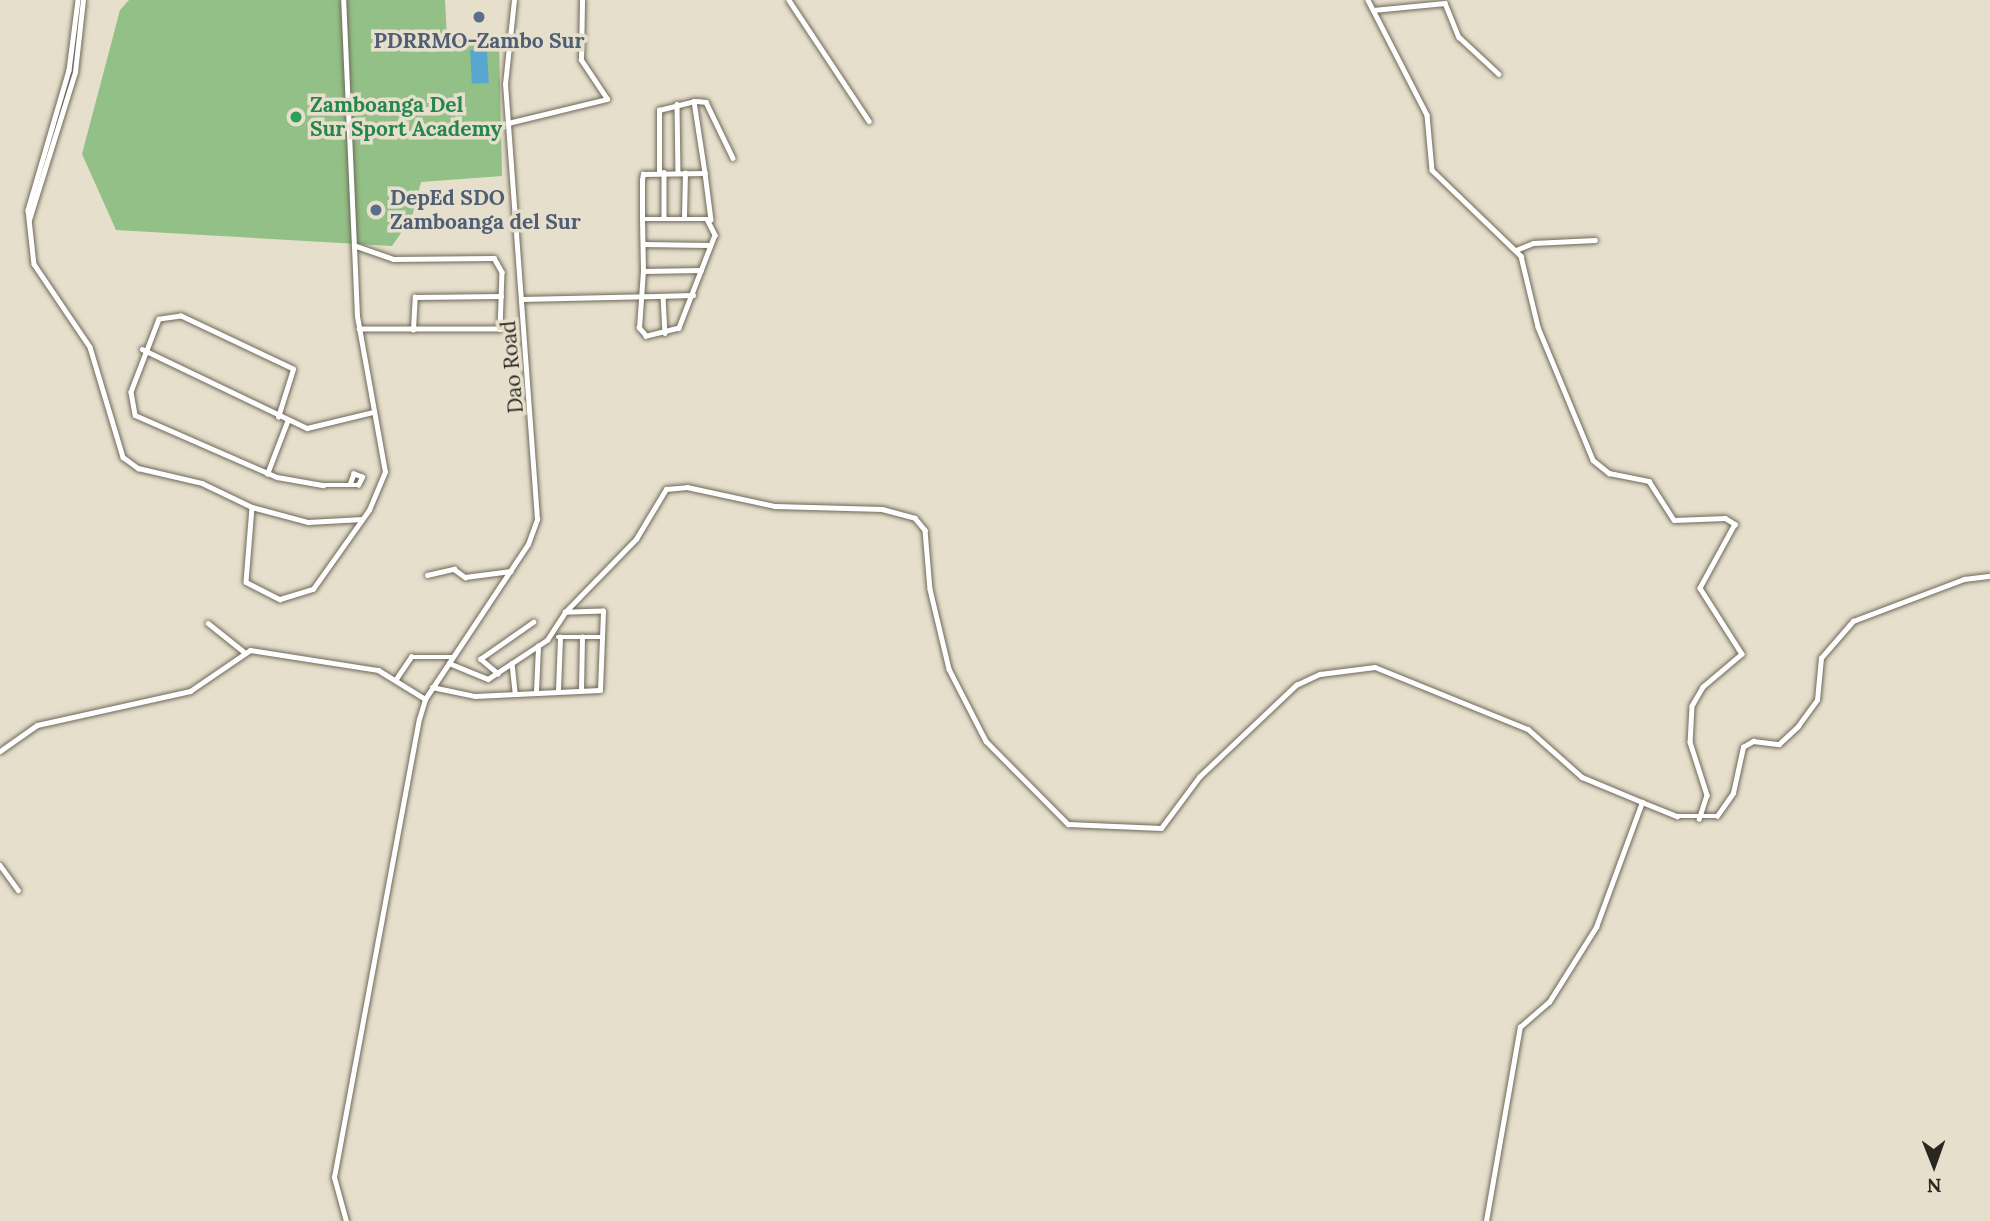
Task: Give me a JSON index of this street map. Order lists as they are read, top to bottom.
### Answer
{
  "streets": {
    "street": ["Dao Road"]
  },
  "places": ["PDRRMO-Zambo Sur", "Zamboanga Del Sur Sport Academy", "DepEd SDO Zamboanga del Sur"],
  "north": "bottom"
}
